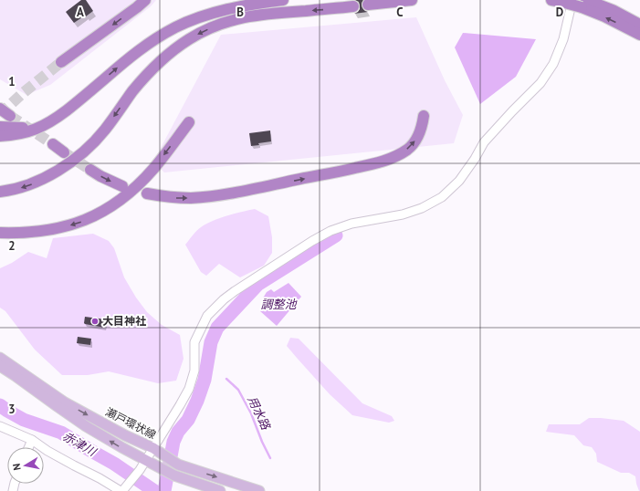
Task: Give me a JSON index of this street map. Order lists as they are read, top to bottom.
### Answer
{
  "streets": {
    "main road": ["瀬戸環状線"]
  },
  "water": ["調整池", "用水路", "赤津川"],
  "places": ["大目神社"],
  "north": "left",
  "grid": {
    "columns": [
      "A",
      "B",
      "C",
      "D"
    ],
    "rows": ["1", "2", "3"]
  }
}
